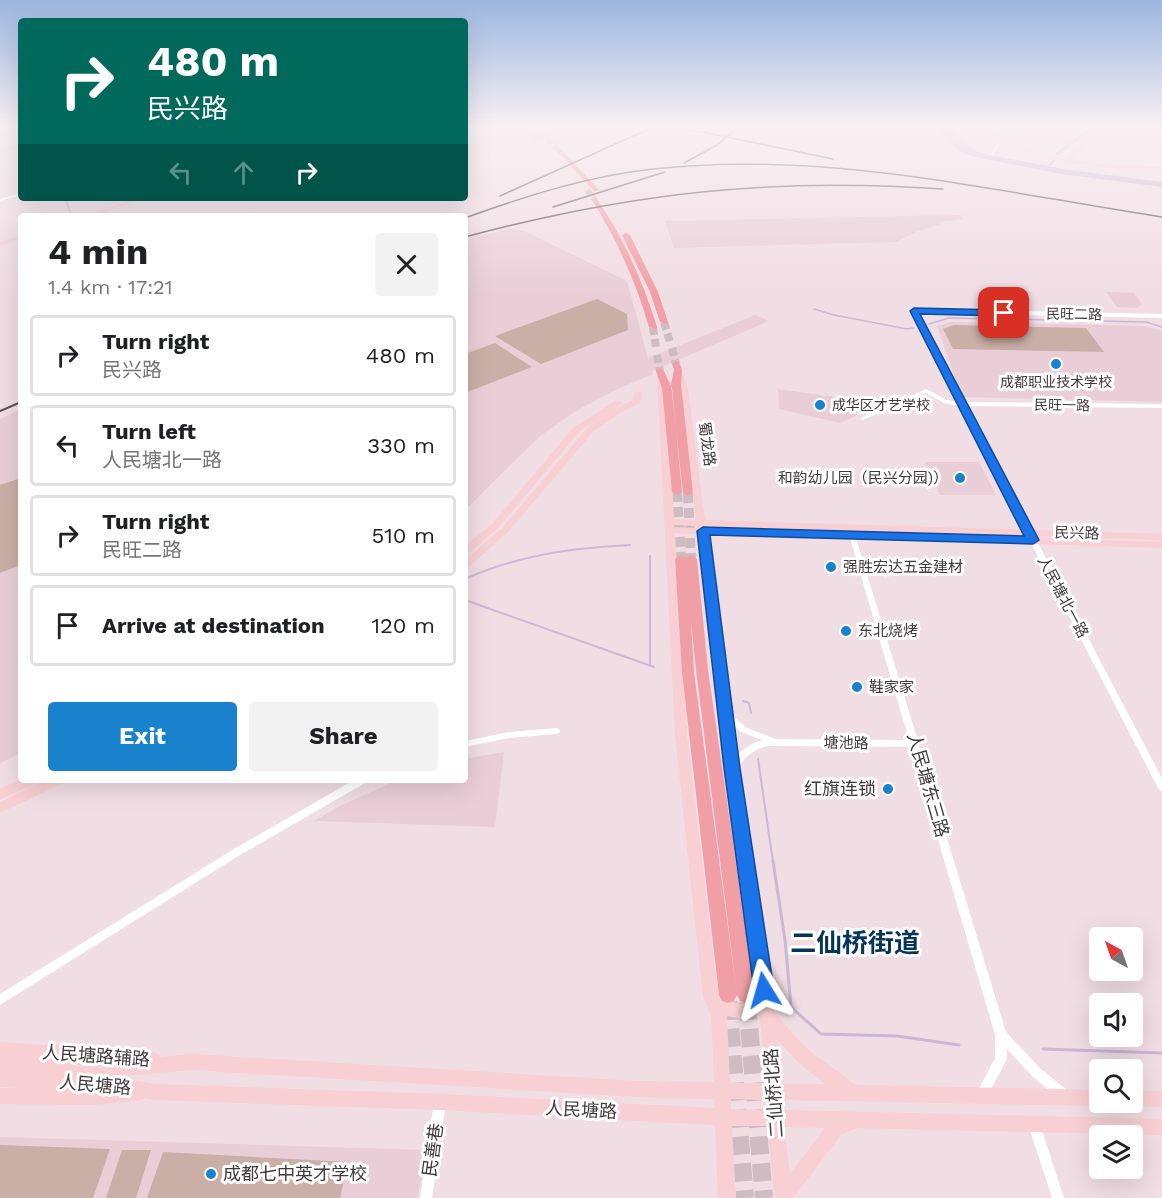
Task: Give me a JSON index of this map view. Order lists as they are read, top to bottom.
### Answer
{
  "streets": {
    "main road": [
      "蜀龙路",
      "民兴路",
      "人民塘路辅路",
      "人民塘路",
      "二仙桥北路"
    ],
    "street": [
      "民旺二路",
      "民旺一路",
      "人民塘北一路",
      "塘池路",
      "人民塘东三路",
      "民善巷"
    ]
  },
  "crossings": [
    ["民旺二路", "人民塘北一路"],
    ["民旺一路", "人民塘北一路"],
    ["蜀龙路", "民兴路"],
    ["蜀龙路", "二仙桥北路"],
    ["民兴路", "人民塘北一路"],
    ["民兴路", "人民塘东三路"],
    ["民兴路", "二仙桥北路"],
    ["塘池路", "人民塘东三路"],
    ["人民塘东三路", "人民塘路"],
    ["人民塘路辅路", "人民塘路"],
    ["人民塘路", "二仙桥北路"],
    ["人民塘路", "民善巷"]
  ],
  "districts": ["二仙桥街道"],
  "places": [
    "成都职业技术学校",
    "成华区才艺学校",
    "和韵幼儿园（民兴分园)）",
    "强胜宏达五金建材",
    "东北烧烤",
    "鞋家家",
    "红旗连锁",
    "成都七中英才学校"
  ],
  "north": "top left",
  "page": {
    "turn": ["480 m", "民兴路"],
    "heading": ["4 min", "1.4 km · 17:21"],
    "list": [
      {
        "name": "Turn right",
        "note": "民兴路",
        "value": "480 m"
      },
      {
        "name": "Turn left",
        "note": "人民塘北一路",
        "value": "330 m"
      },
      {
        "name": "Turn right",
        "note": "民旺二路",
        "value": "510 m"
      },
      {
        "name": "Arrive at destination",
        "value": "120 m"
      }
    ],
    "buttons": ["Exit", "Share"]
  }
}
